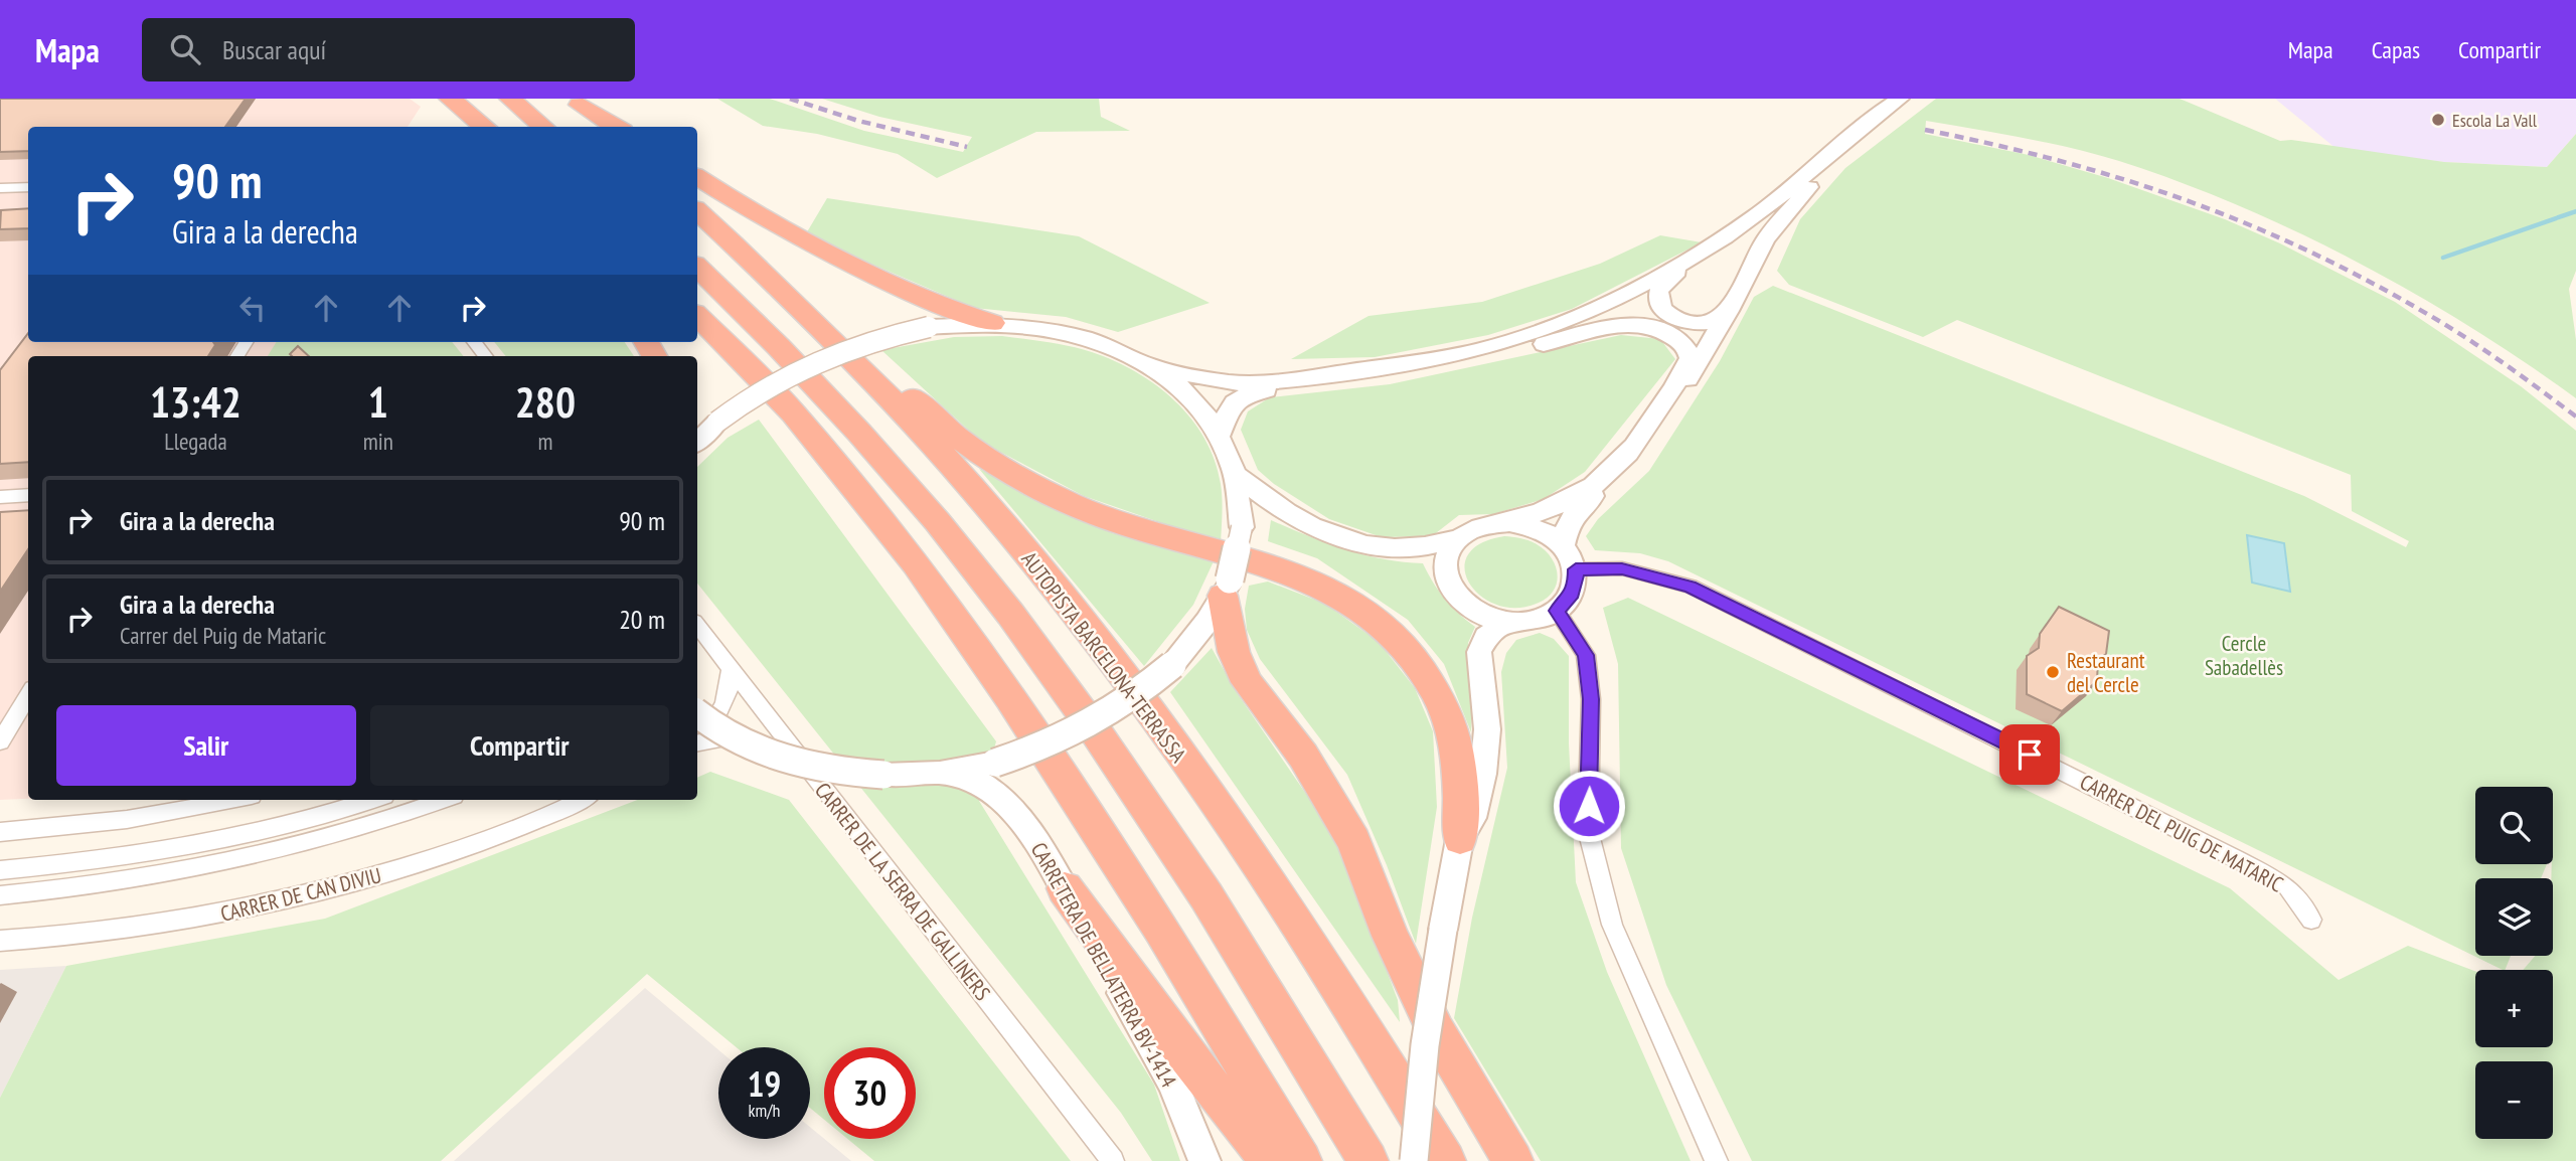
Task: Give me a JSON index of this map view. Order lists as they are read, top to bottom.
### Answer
{
  "streets": {
    "highway": ["AUTOPISTA BARCELONA-TERRASSA"],
    "street": [
      "CARRER DEL PUIG DE MATARIC",
      "CARRER DE LA SERRA DE GALLINERS",
      "CARRER DE CAN DIVIU",
      "CARRETERA DE BELLATERRA BV-1414"
    ]
  },
  "parks": ["Cercle Sabadellès"],
  "places": ["Escola La Vall", "Restaurant del Cercle"],
  "page": {
    "header": "Mapa",
    "search": "Buscar aquí",
    "nav": ["Mapa", "Capas", "Compartir"],
    "turn": ["90 m", "Gira a la derecha"],
    "eta": [
      "13:42",
      "Llegada",
      "1",
      "min",
      "280",
      "m"
    ],
    "list": [
      {
        "name": "Gira a la derecha",
        "value": "90 m"
      },
      {
        "name": "Gira a la derecha",
        "note": "Carrer del Puig de Mataric",
        "value": "20 m"
      }
    ],
    "buttons": ["Salir", "Compartir"],
    "map_buttons": ["+", "−"],
    "speed": "19 km/h",
    "limit": "30"
  }
}
